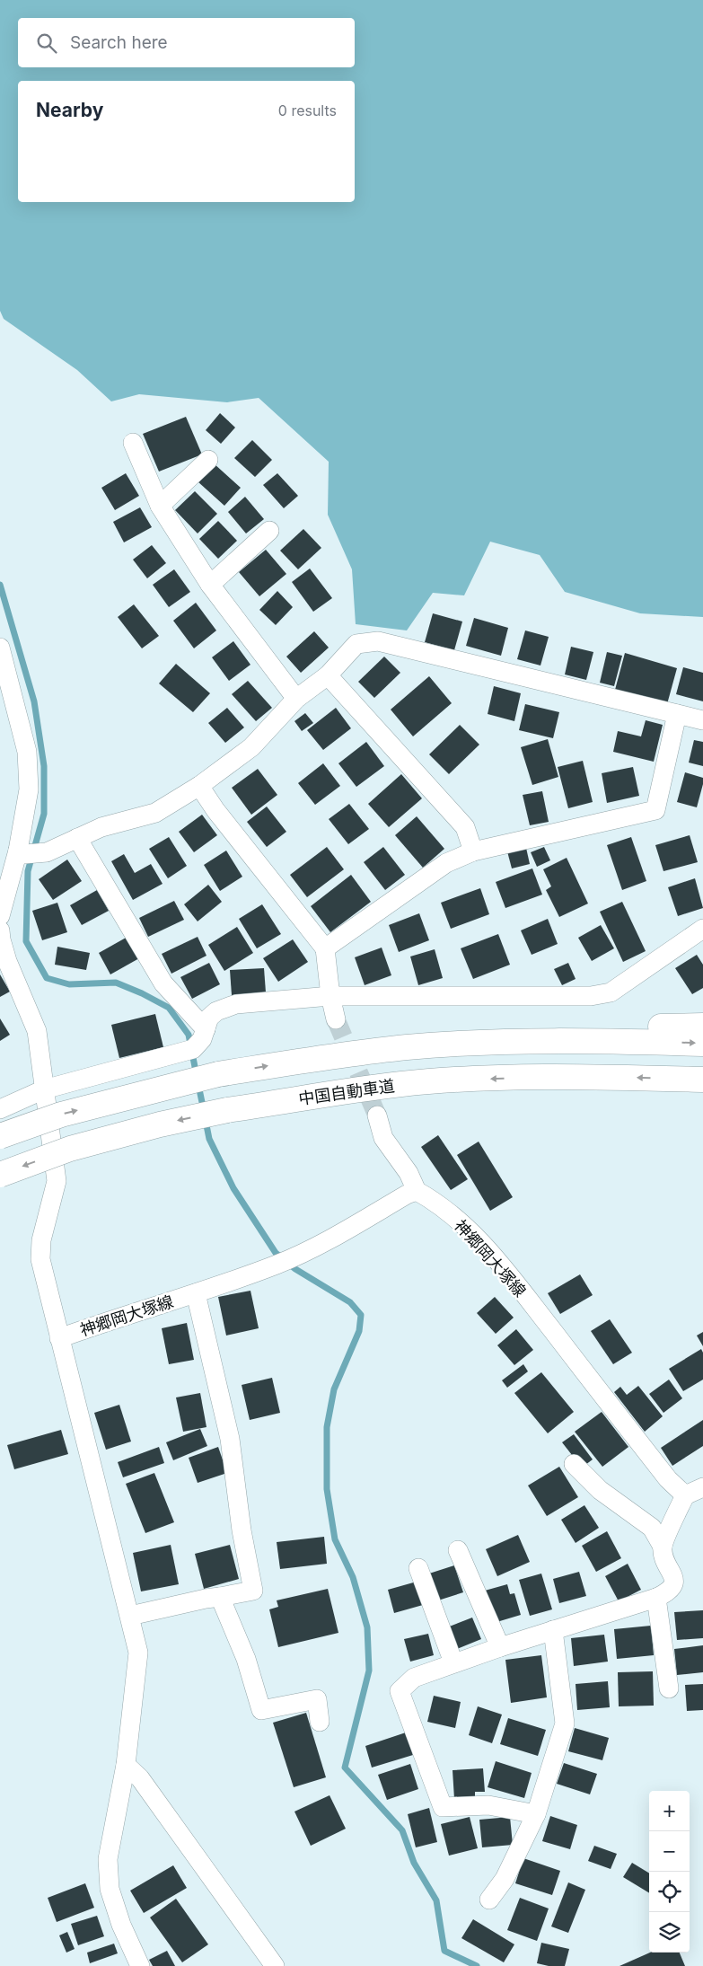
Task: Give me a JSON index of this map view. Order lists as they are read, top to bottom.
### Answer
{
  "streets": {
    "highway": ["中国自動車道"],
    "street": ["神郷岡大塚線"]
  },
  "page": {
    "search": "Search here",
    "heading": ["Nearby", "0 results"],
    "map_buttons": ["+", "−"]
  }
}
